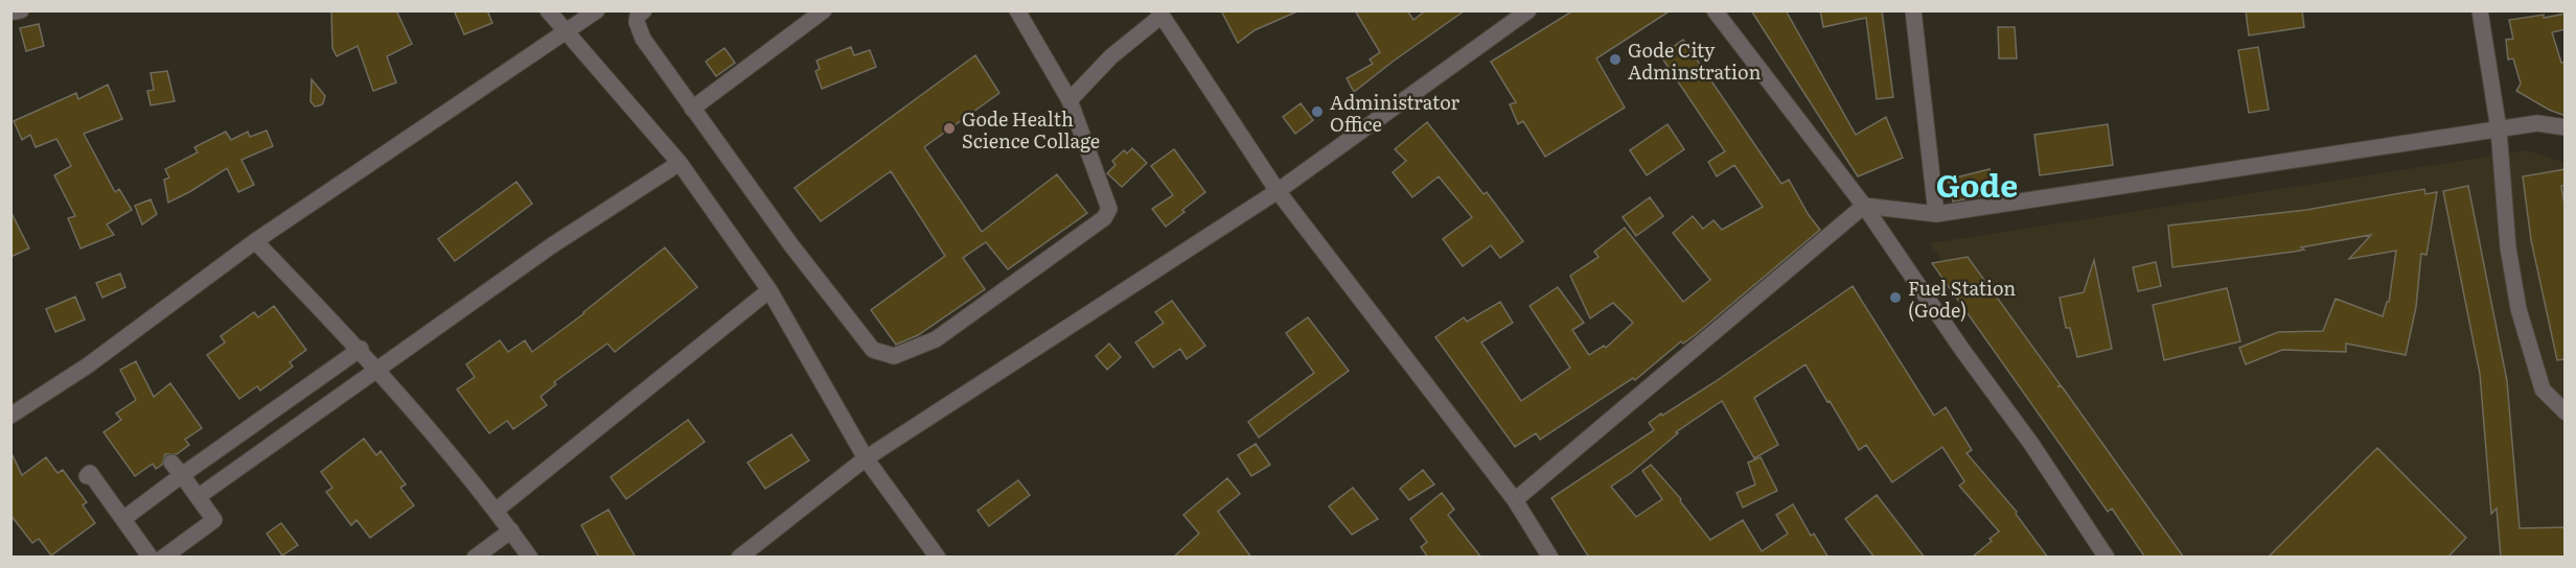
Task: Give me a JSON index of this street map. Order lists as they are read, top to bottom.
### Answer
{
  "districts": ["Gode"],
  "places": [
    "Gode City Adminstration",
    "Administrator Office",
    "Gode Health Science Collage",
    "Fuel Station (Gode)"
  ]
}
